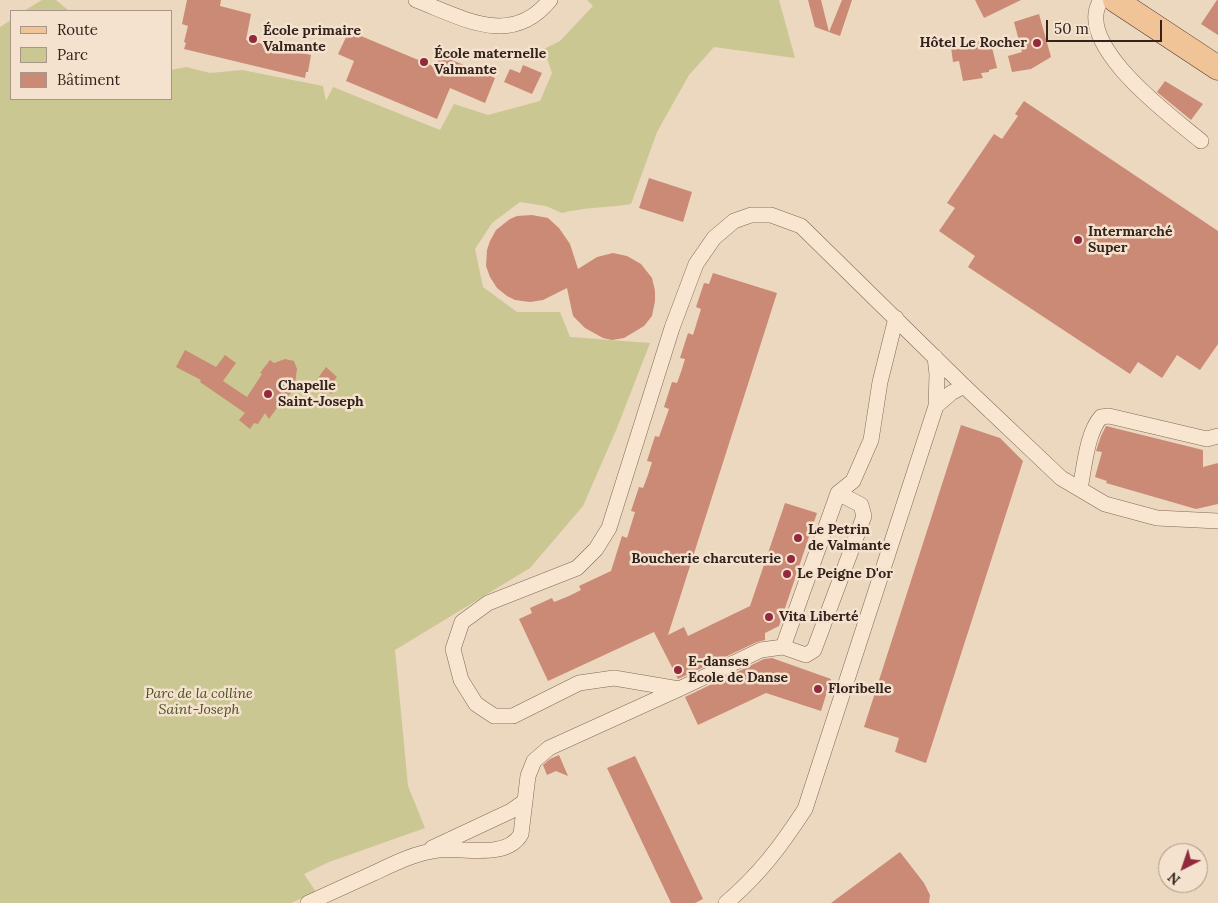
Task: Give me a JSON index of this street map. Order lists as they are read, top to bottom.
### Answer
{
  "parks": ["Parc de la colline Saint-Joseph"],
  "places": [
    "École primaire Valmante",
    "Hôtel Le Rocher",
    "École maternelle Valmante",
    "Intermarché Super",
    "Chapelle Saint-Joseph",
    "Le Petrin de Valmante",
    "Boucherie charcuterie",
    "Le Peigne D'or",
    "Vita Liberté",
    "E-danses Ecole de Danse",
    "Floribelle"
  ],
  "legend": ["Route", "Parc", "Bâtiment"],
  "scale_bar": "50 m",
  "north": "bottom left"
}
